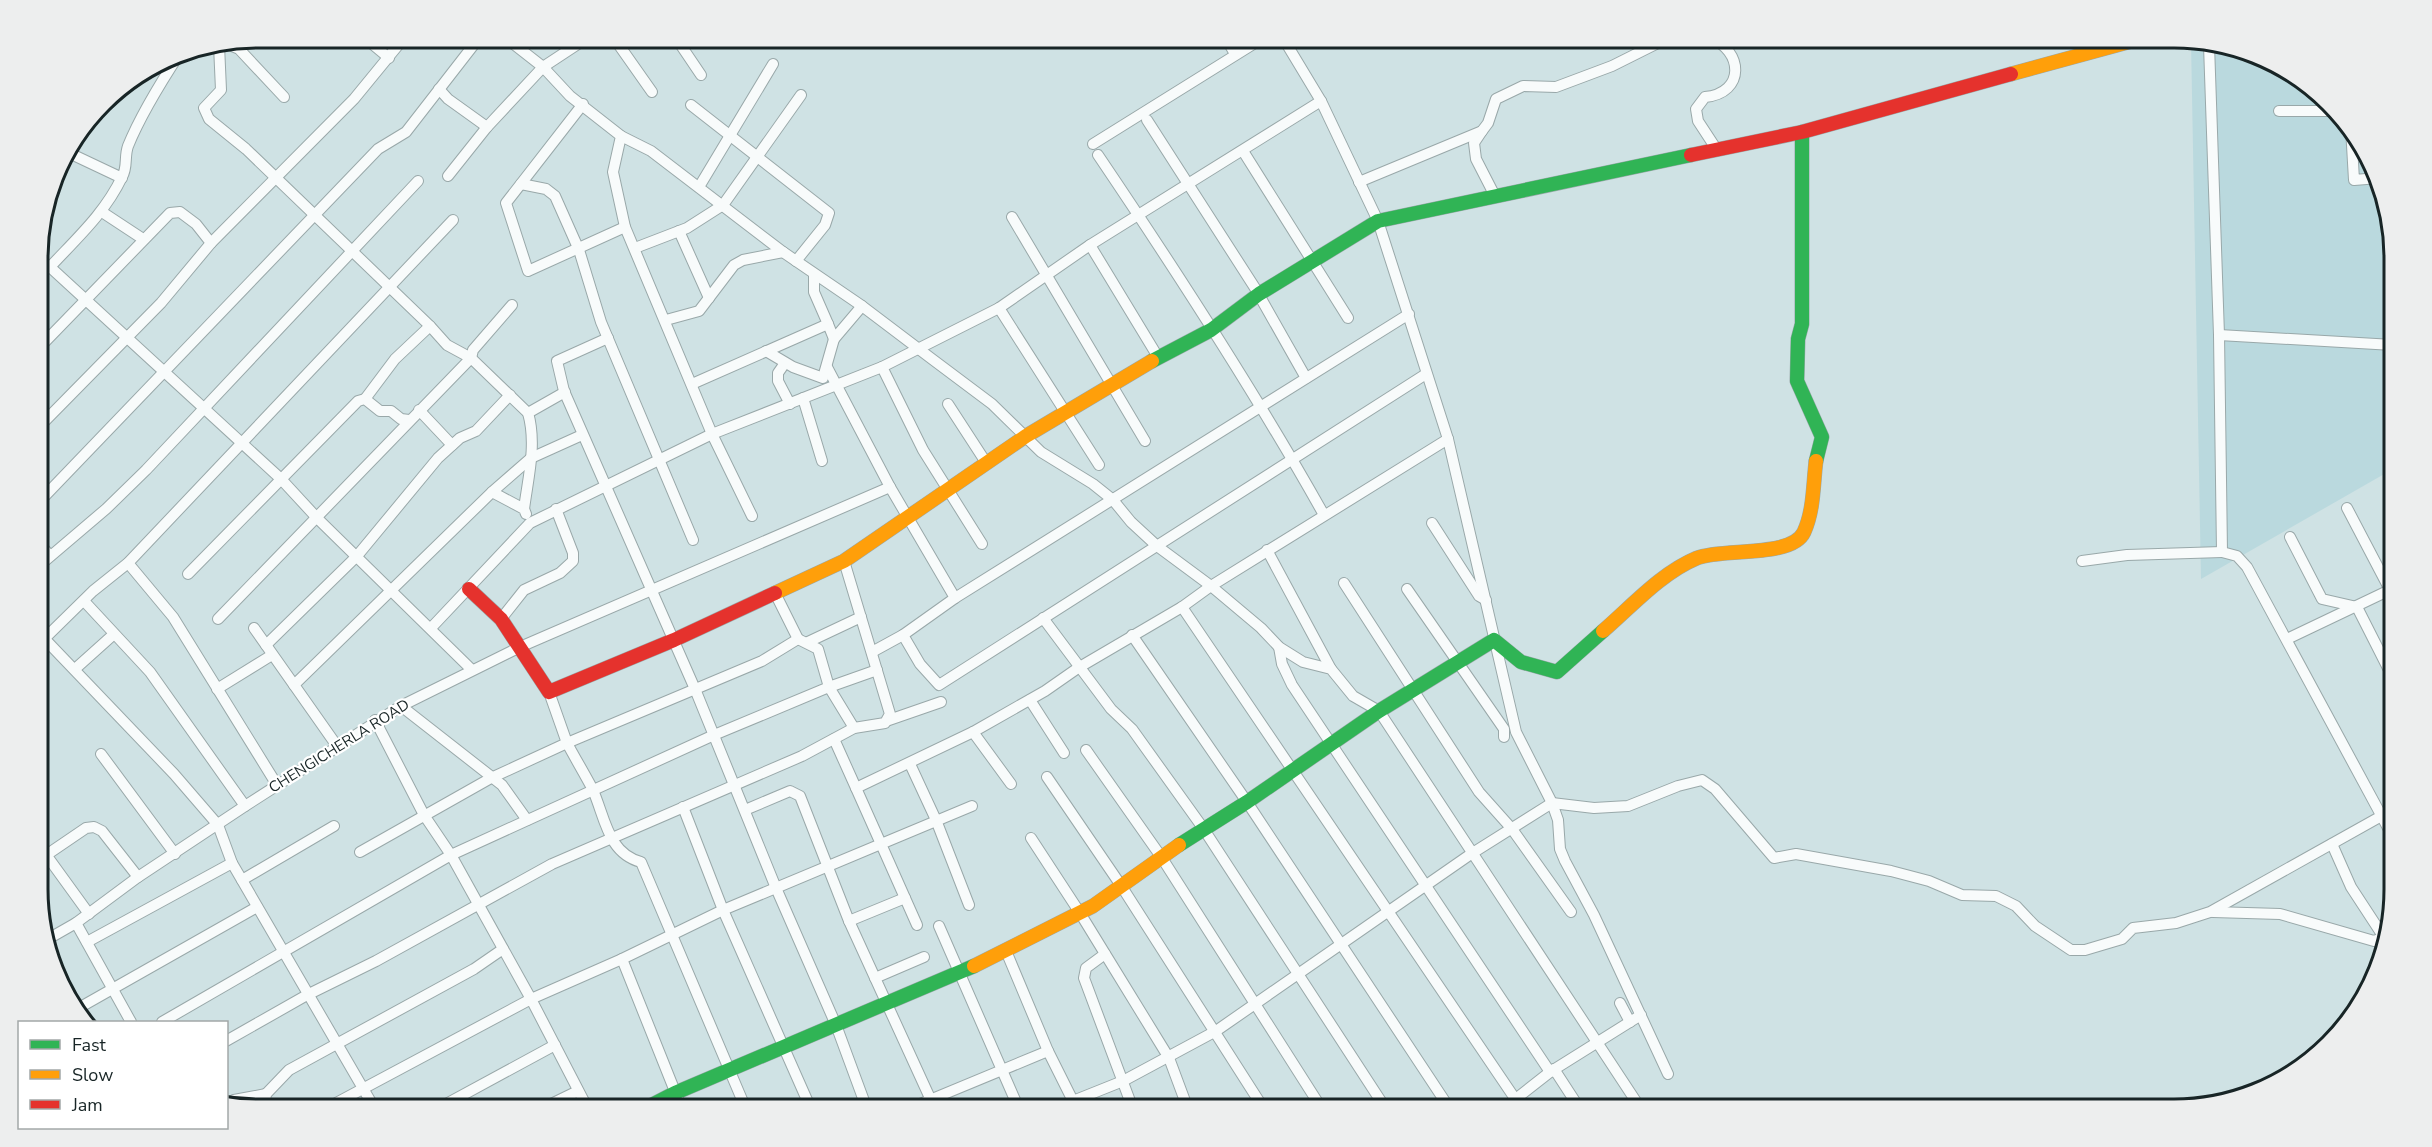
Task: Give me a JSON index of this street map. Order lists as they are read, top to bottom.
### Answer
{
  "streets": {
    "street": ["CHENGICHERLA ROAD"]
  },
  "legend": ["Fast", "Slow", "Jam"]
}
